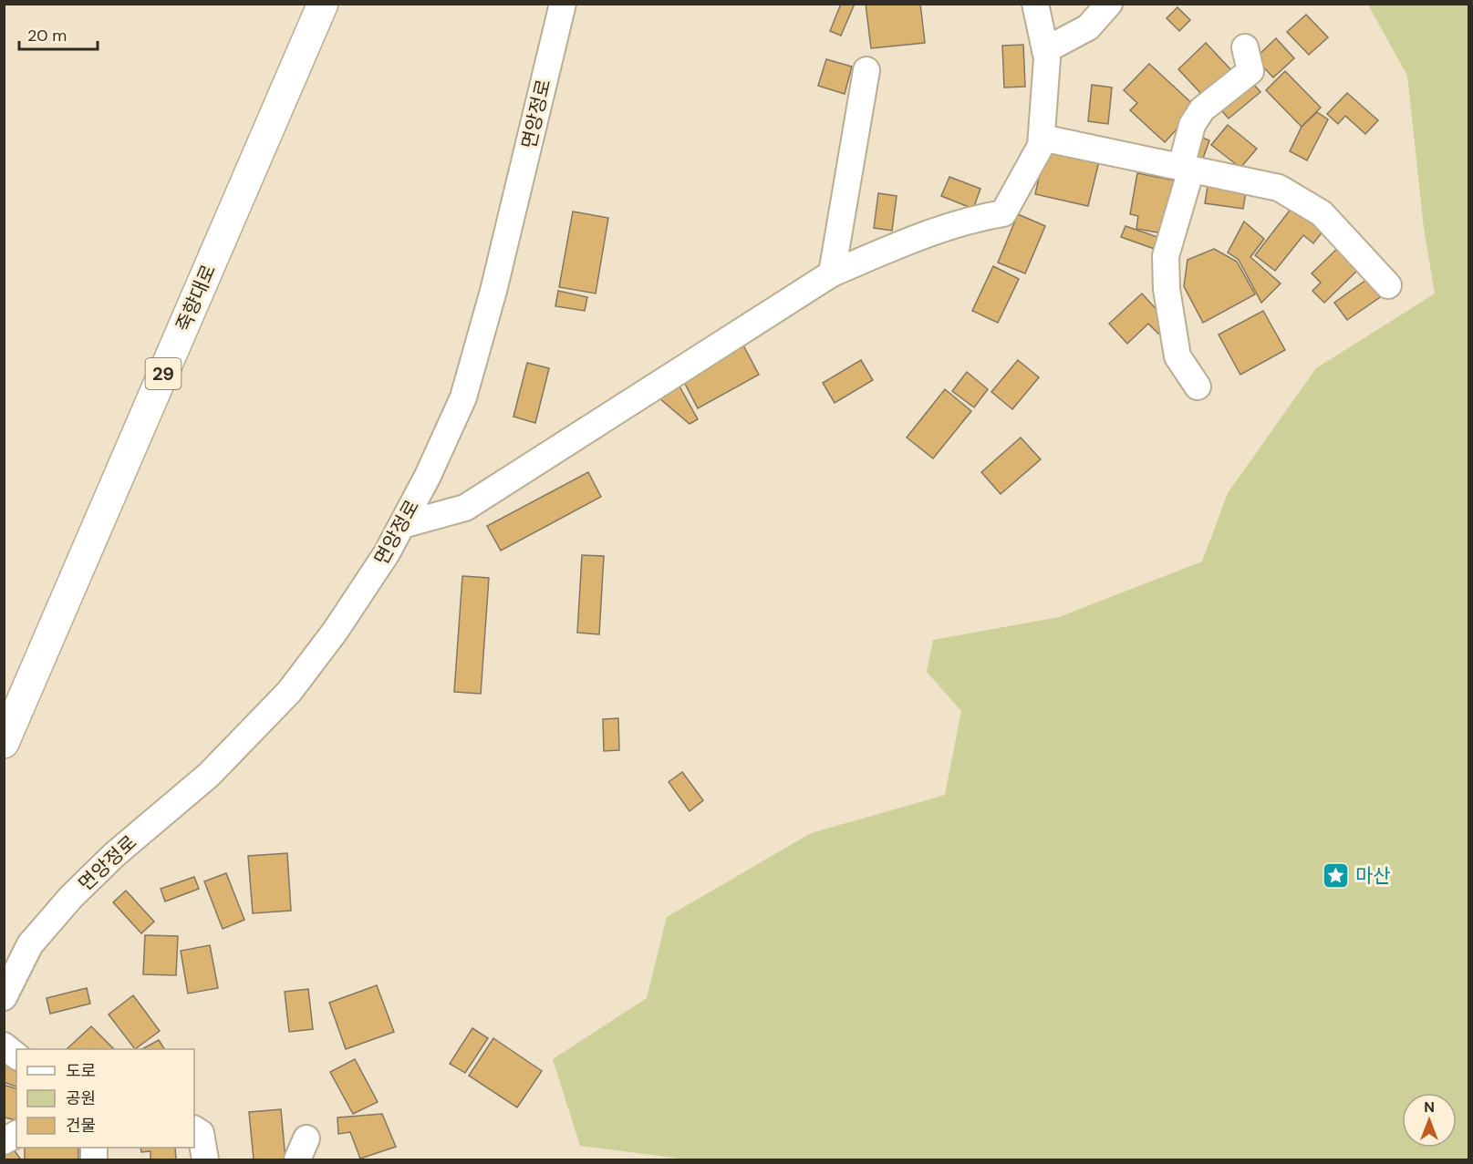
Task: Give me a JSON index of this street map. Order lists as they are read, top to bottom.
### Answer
{
  "streets": {
    "main road": ["죽향대로", "29"],
    "street": ["면앙정로"]
  },
  "places": {
    "place": ["마산"]
  },
  "legend": ["도로", "공원", "건물"],
  "scale_bar": "20 m",
  "north": "top"
}
